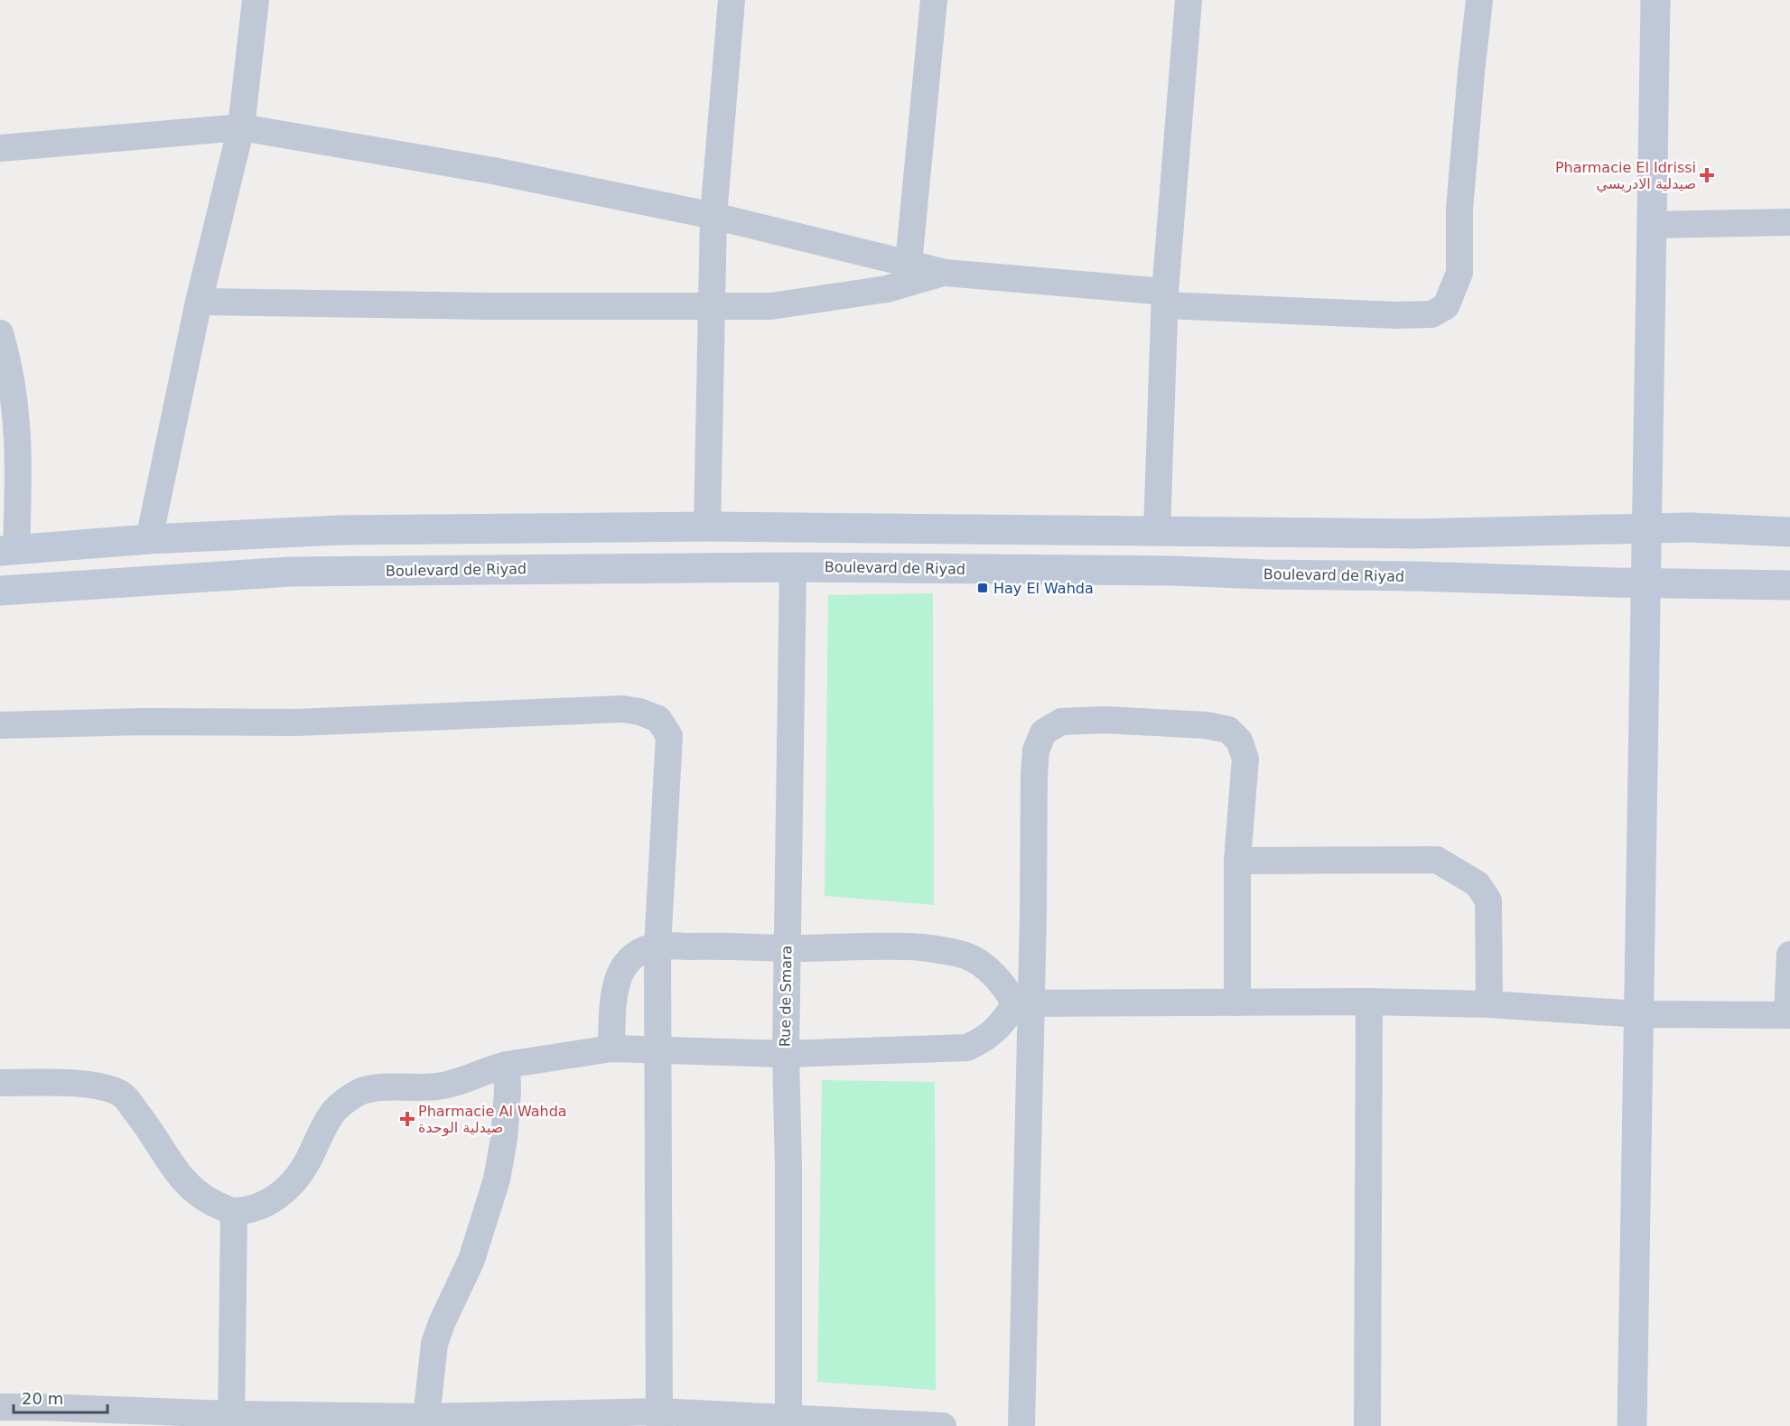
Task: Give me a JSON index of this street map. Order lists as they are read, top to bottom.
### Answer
{
  "streets": {
    "main road": ["Boulevard de Riyad"],
    "street": ["Rue de Smara"]
  },
  "crossings": [
    ["Boulevard de Riyad", "Rue de Smara"]
  ],
  "places": {
    "health": ["Pharmacie El Idrissi صيدلية الادريسي", "Pharmacie Al Wahda صيدلية الوحدة"],
    "transit": ["Hay El Wahda"]
  },
  "scale_bar": "20 m"
}
